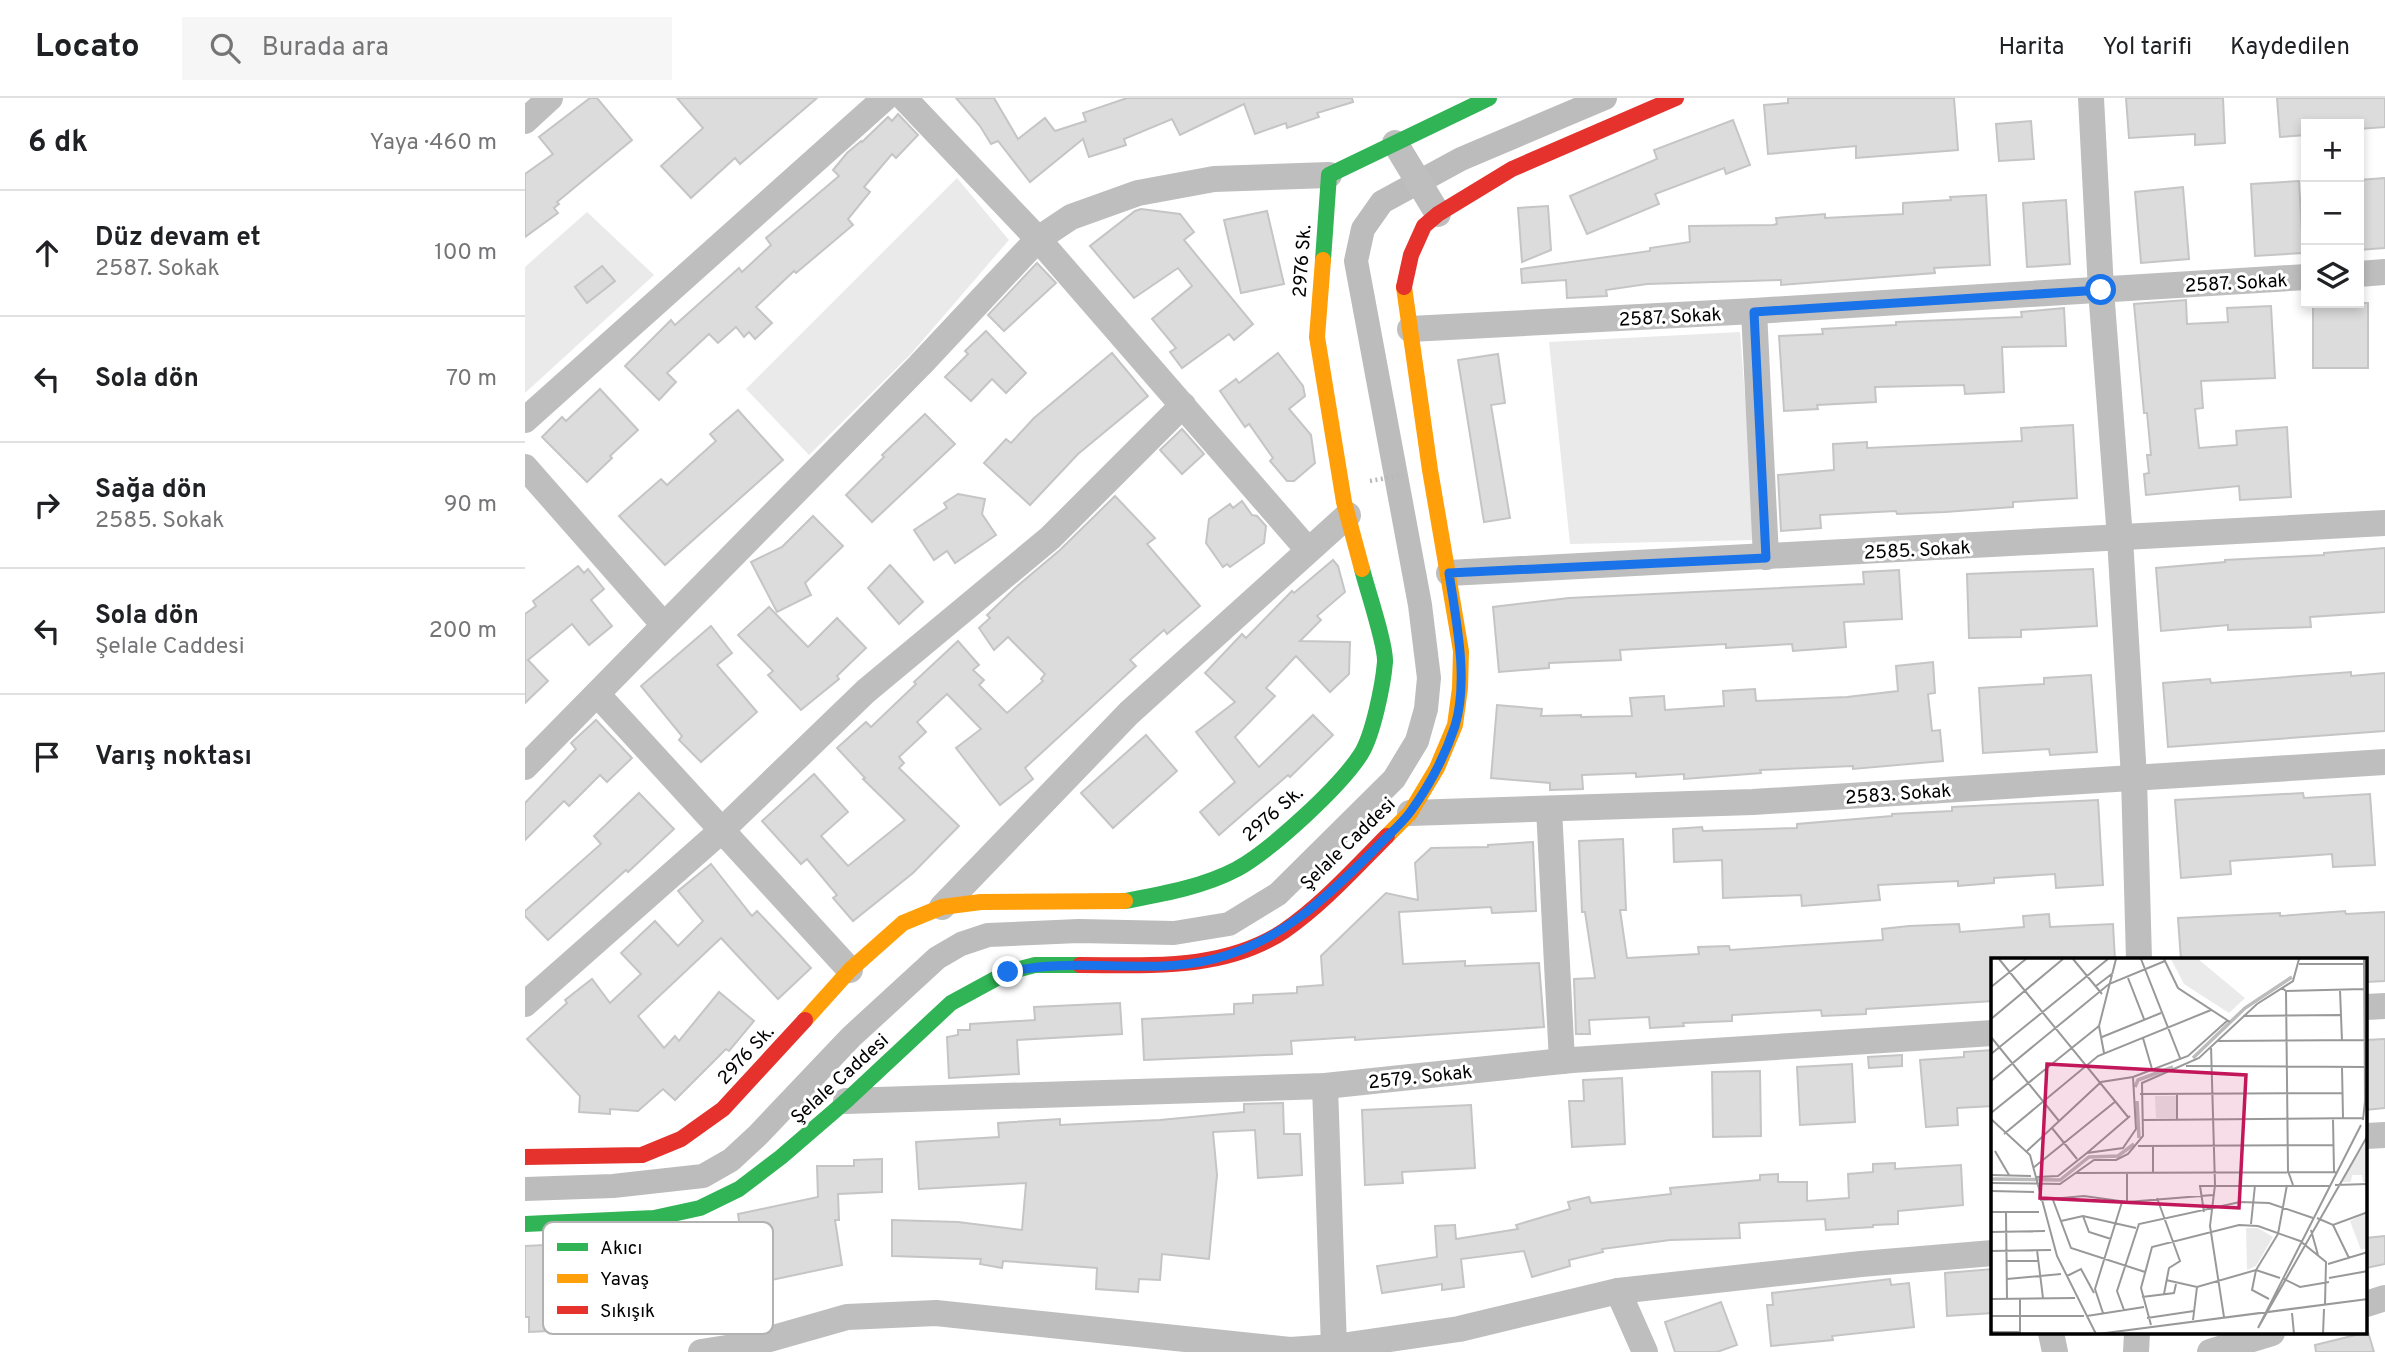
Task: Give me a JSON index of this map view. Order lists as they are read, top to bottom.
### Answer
{
  "streets": {
    "street": [
      "2976 Sk.",
      "2587. Sokak",
      "2585. Sokak",
      "2583. Sokak",
      "Şelale Caddesi",
      "2579. Sokak"
    ]
  },
  "crossings": [
    ["2587. Sokak", "Şelale Caddesi"],
    ["2585. Sokak", "Şelale Caddesi"],
    ["2583. Sokak", "Şelale Caddesi"],
    ["Şelale Caddesi", "2579. Sokak"]
  ],
  "legend": ["Akıcı", "Yavaş", "Sıkışık"],
  "page": {
    "header": "Locato",
    "search": "Burada ara",
    "nav": ["Harita", "Yol tarifi", "Kaydedilen"],
    "heading": ["6 dk", "Yaya · 460 m"],
    "map_buttons": ["+", "−"],
    "list": [
      ["Düz devam et", "2587. Sokak", "100 m"],
      ["Sola dön", "70 m"],
      ["Sağa dön", "2585. Sokak", "90 m"],
      ["Sola dön", "Şelale Caddesi", "200 m"],
      "Varış noktası"
    ]
  }
}
